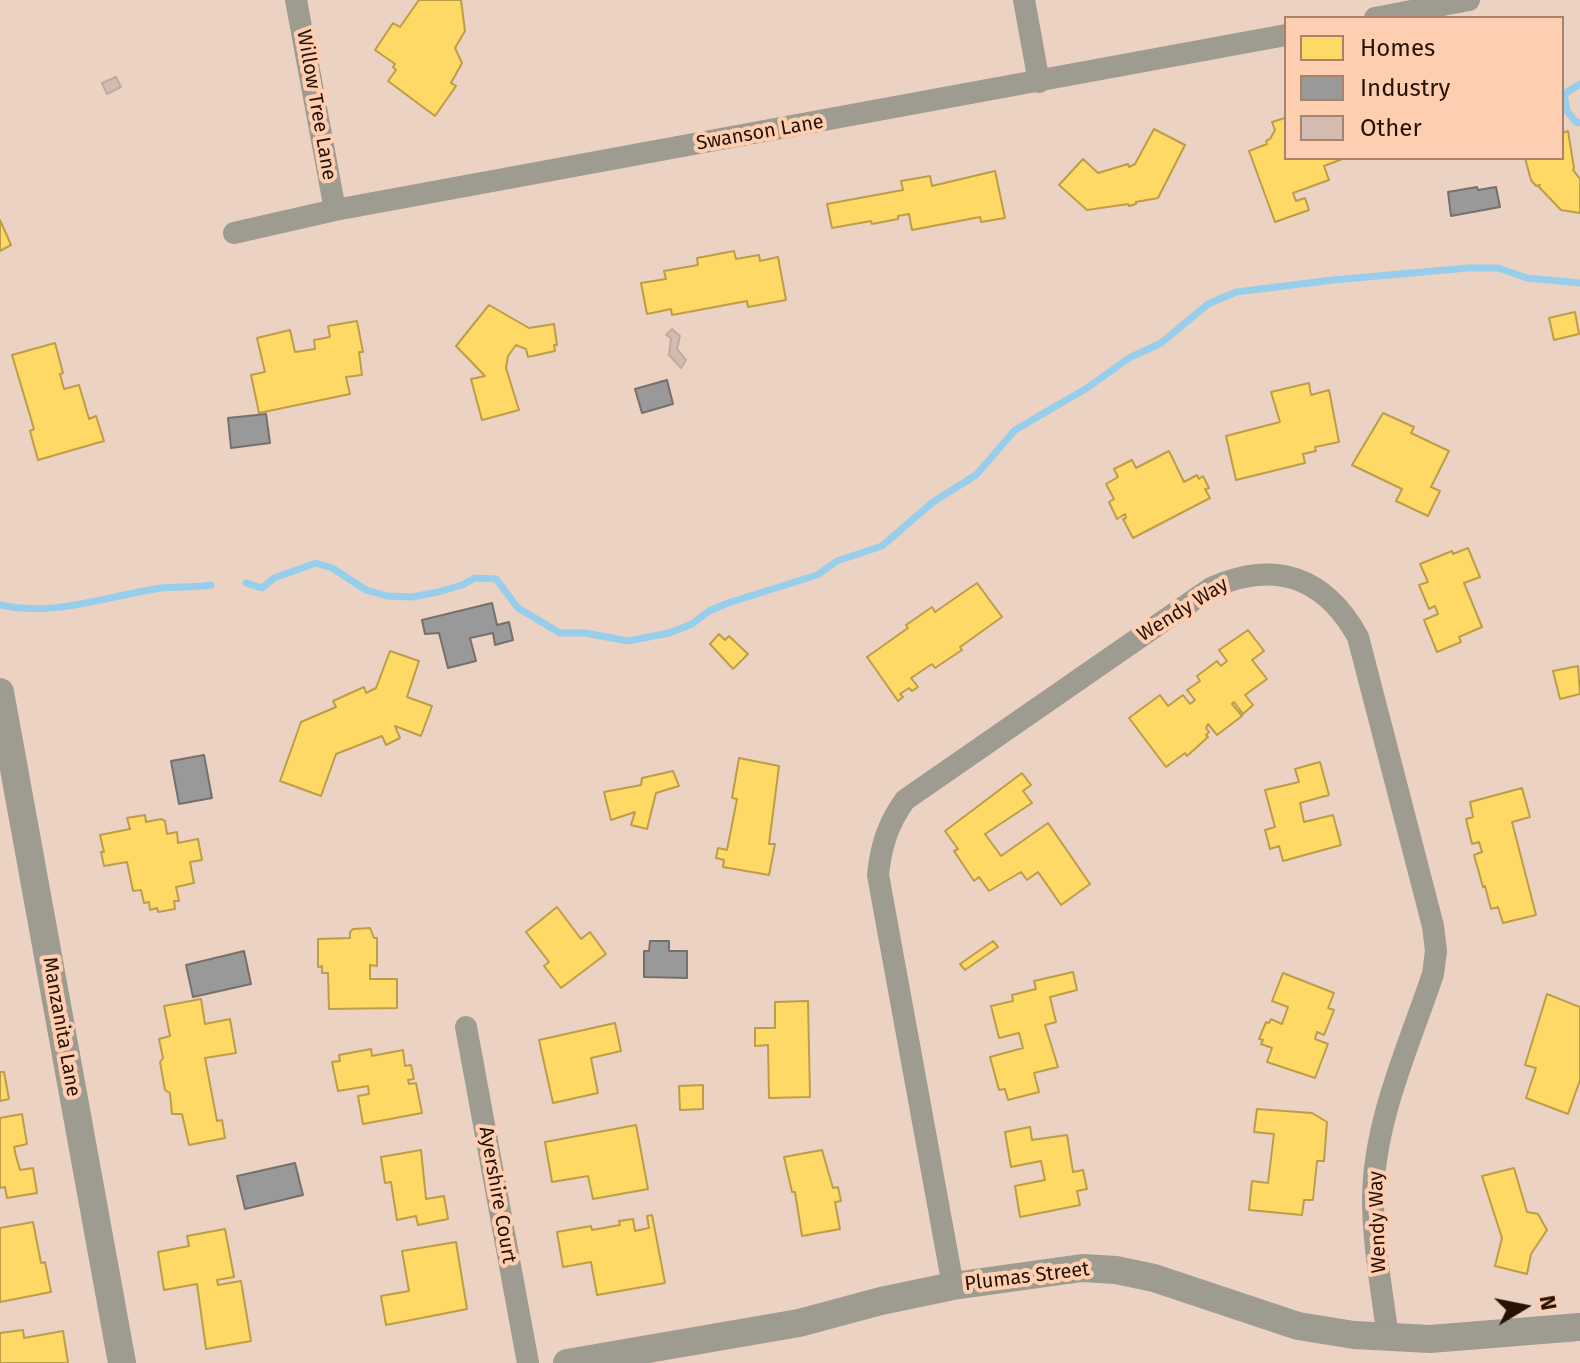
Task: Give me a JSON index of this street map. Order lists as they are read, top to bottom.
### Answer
{
  "streets": {
    "street": [
      "Willow Tree Lane",
      "Swanson Lane",
      "Wendy Way",
      "Manzanita Lane",
      "Ayershire Court",
      "Plumas Street"
    ]
  },
  "crossings": [
    ["Willow Tree Lane", "Swanson Lane"],
    ["Wendy Way", "Plumas Street"]
  ],
  "legend": ["Homes", "Industry", "Other"],
  "north": "right"
}
